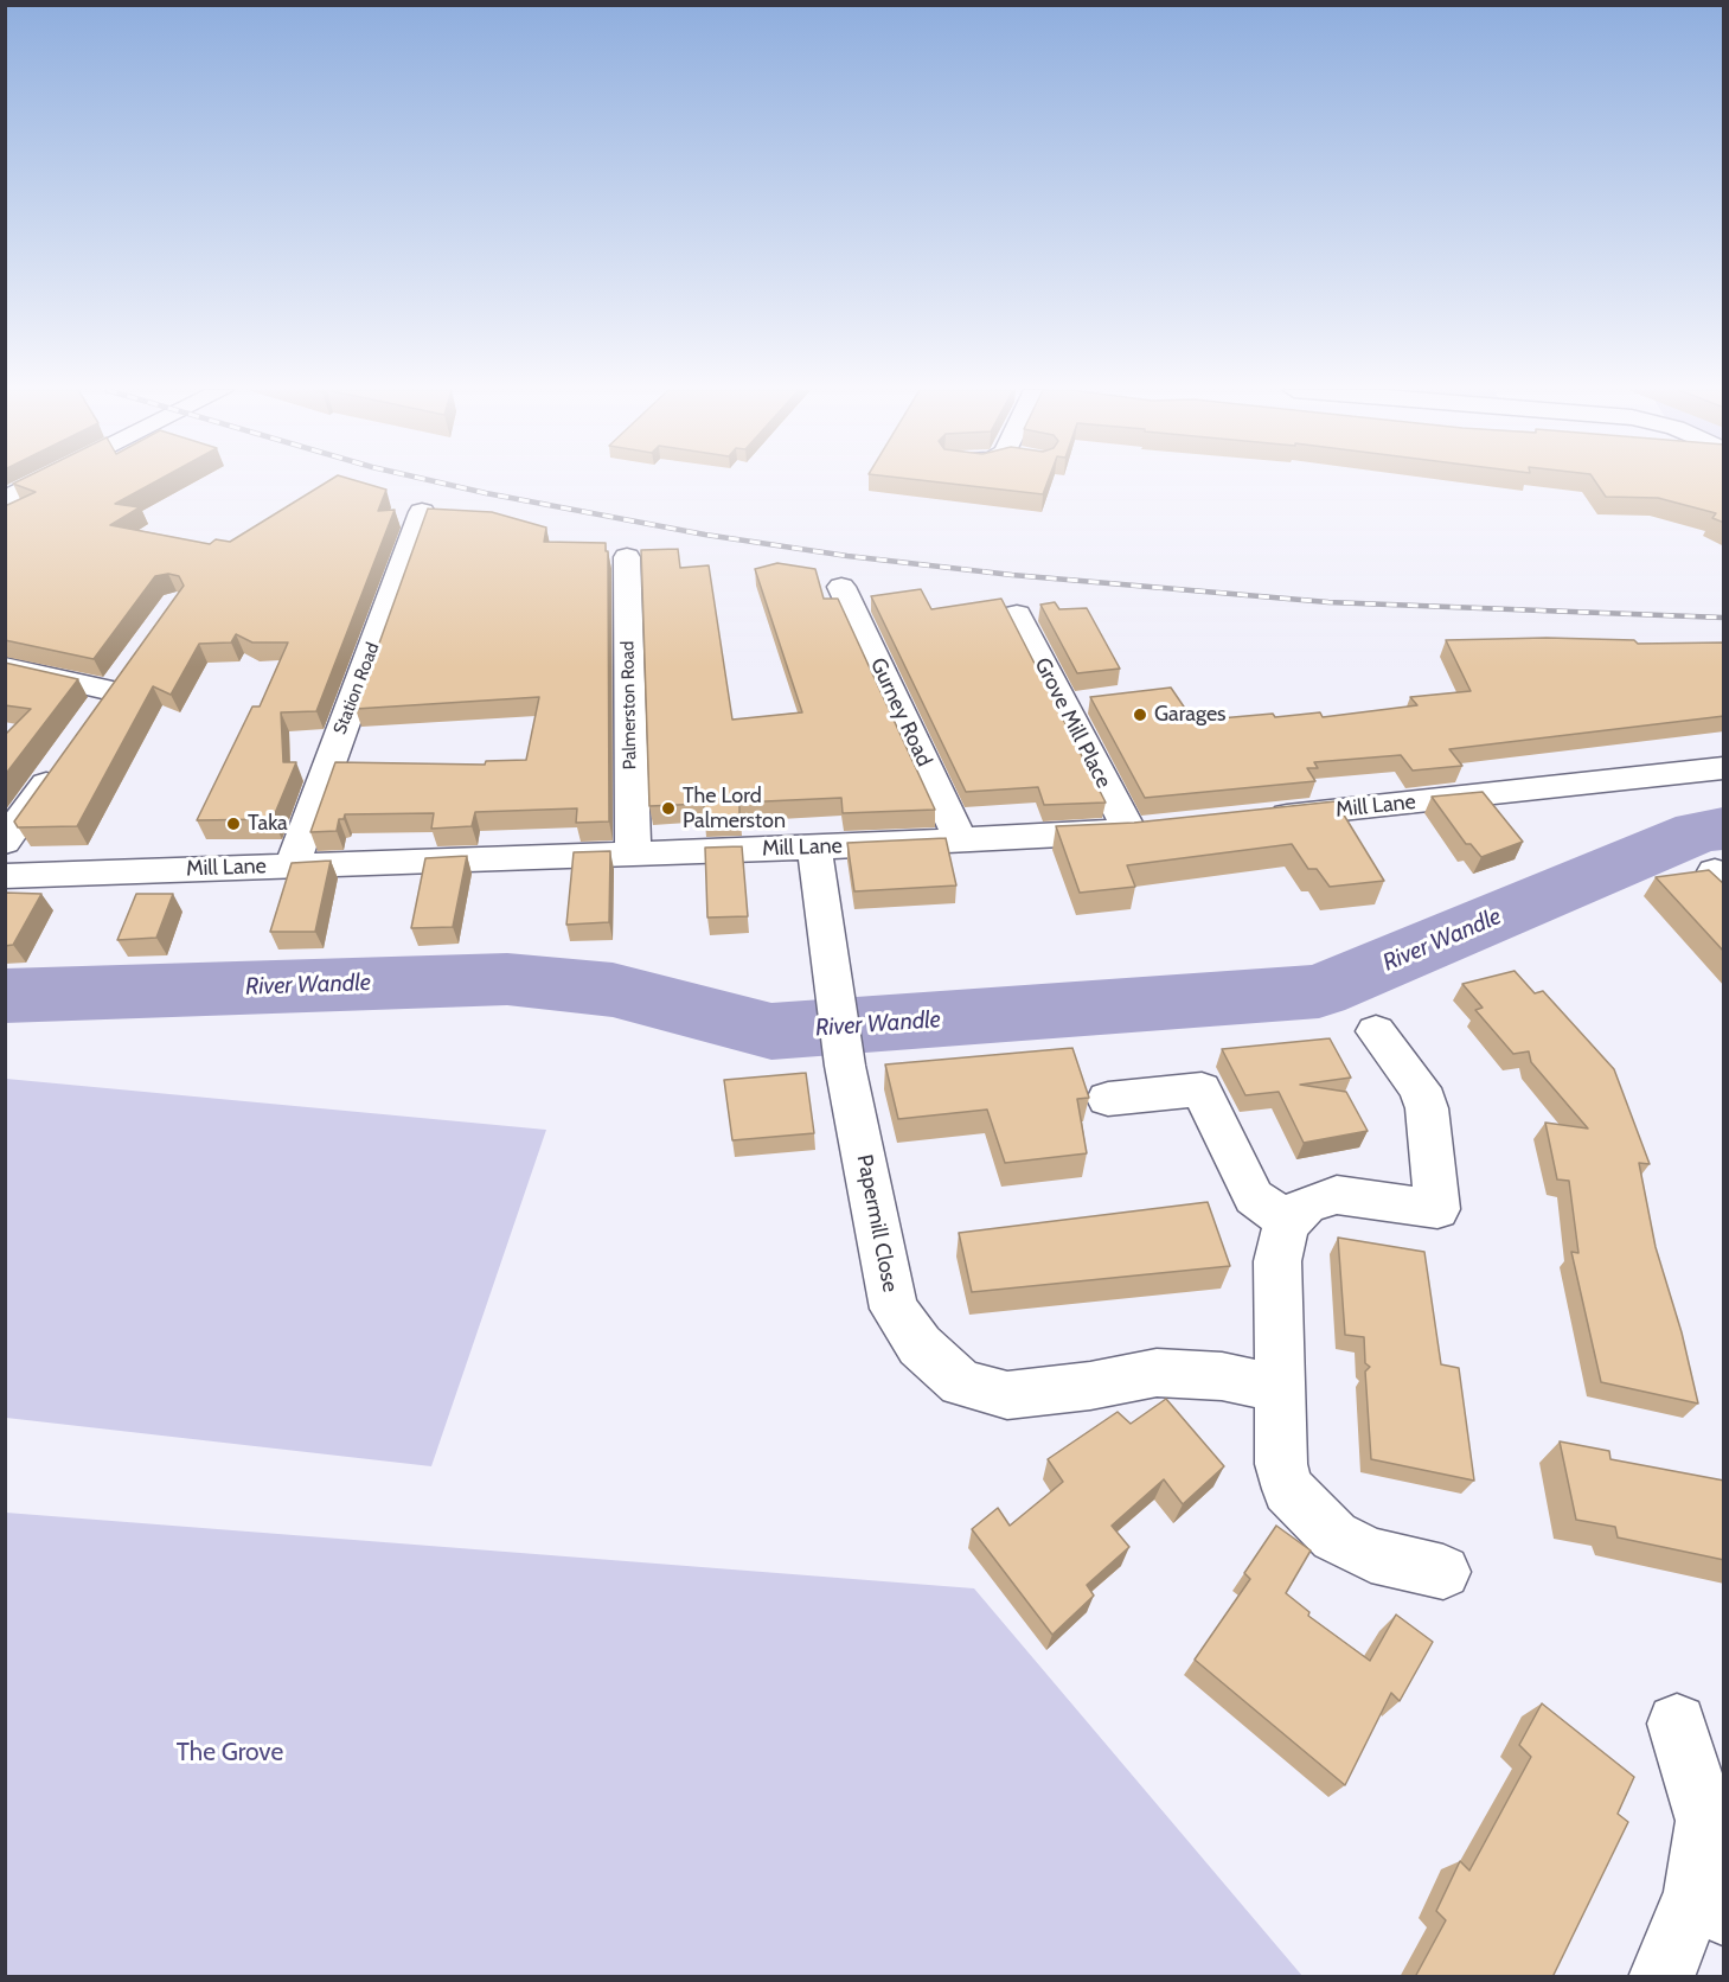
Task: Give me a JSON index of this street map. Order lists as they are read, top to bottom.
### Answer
{
  "streets": {
    "street": [
      "Station Road",
      "Palmerston Road",
      "Gurney Road",
      "Grove Mill Place",
      "Mill Lane",
      "Papermill Close"
    ]
  },
  "crossings": [
    ["Station Road", "Mill Lane"],
    ["Palmerston Road", "Mill Lane"],
    ["Gurney Road", "Mill Lane"],
    ["Grove Mill Place", "Mill Lane"],
    ["Mill Lane", "Papermill Close"]
  ],
  "water": ["River Wandle"],
  "parks": ["The Grove"],
  "places": ["Garages", "The Lord Palmerston", "Taka"]
}
